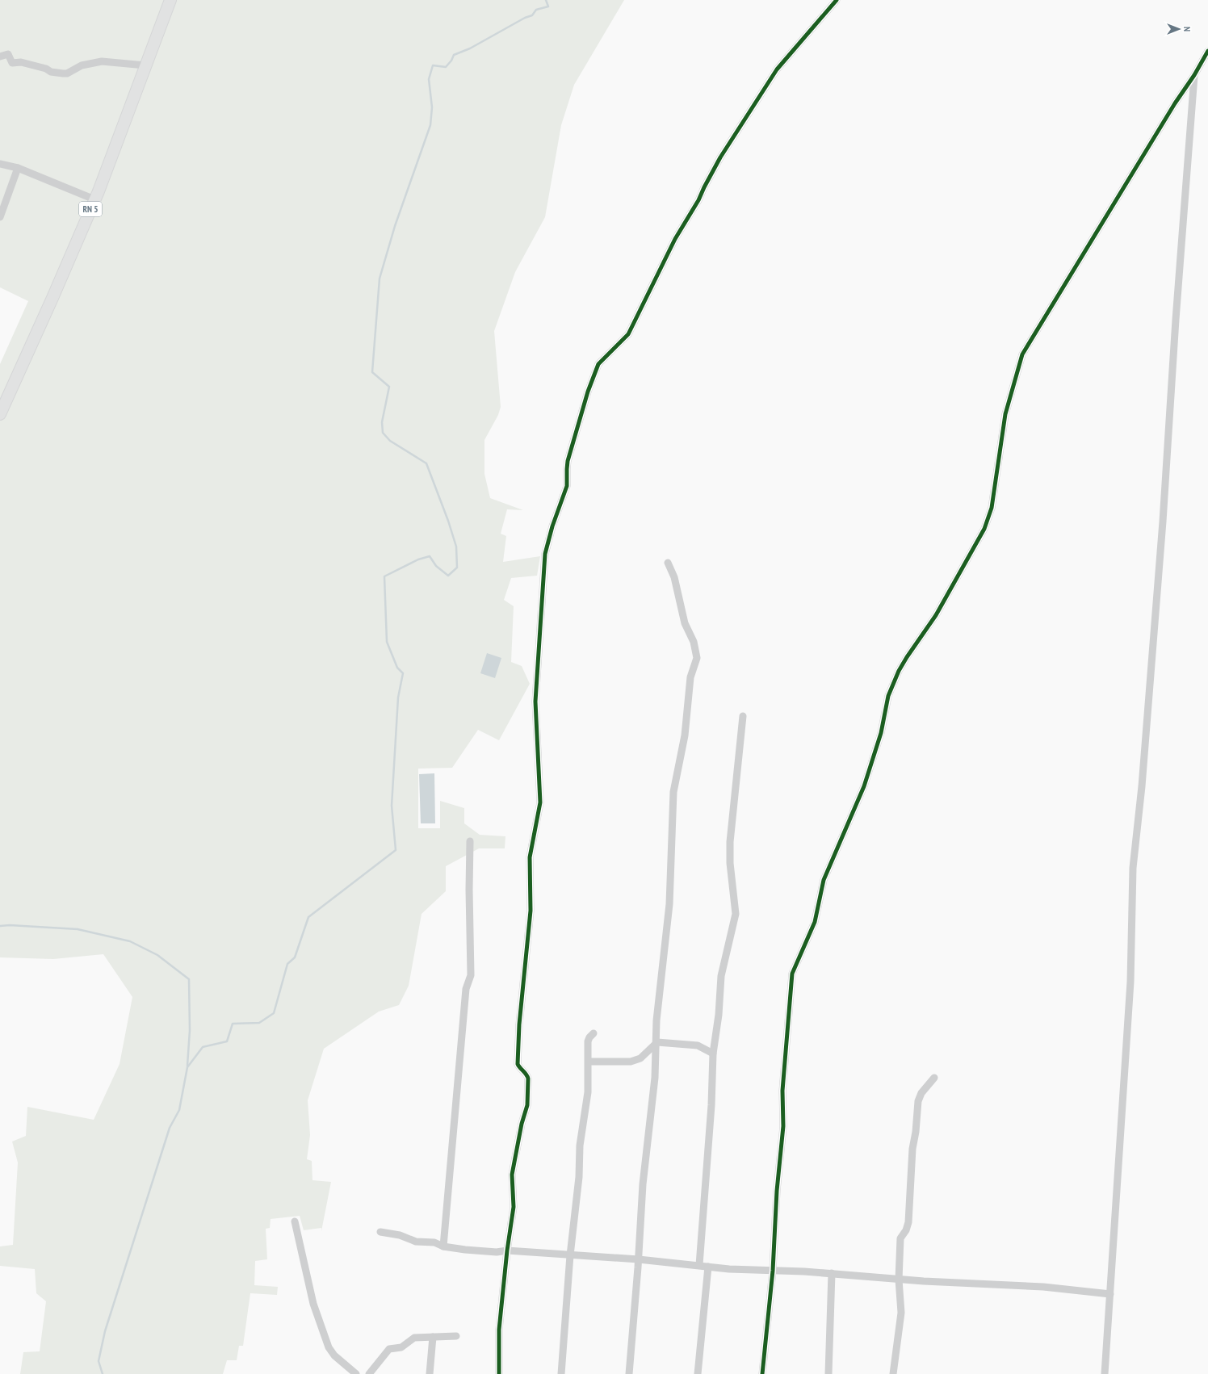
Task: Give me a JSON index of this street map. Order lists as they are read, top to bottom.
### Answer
{
  "streets": {
    "main road": ["RN 5"]
  },
  "north": "right"
}
